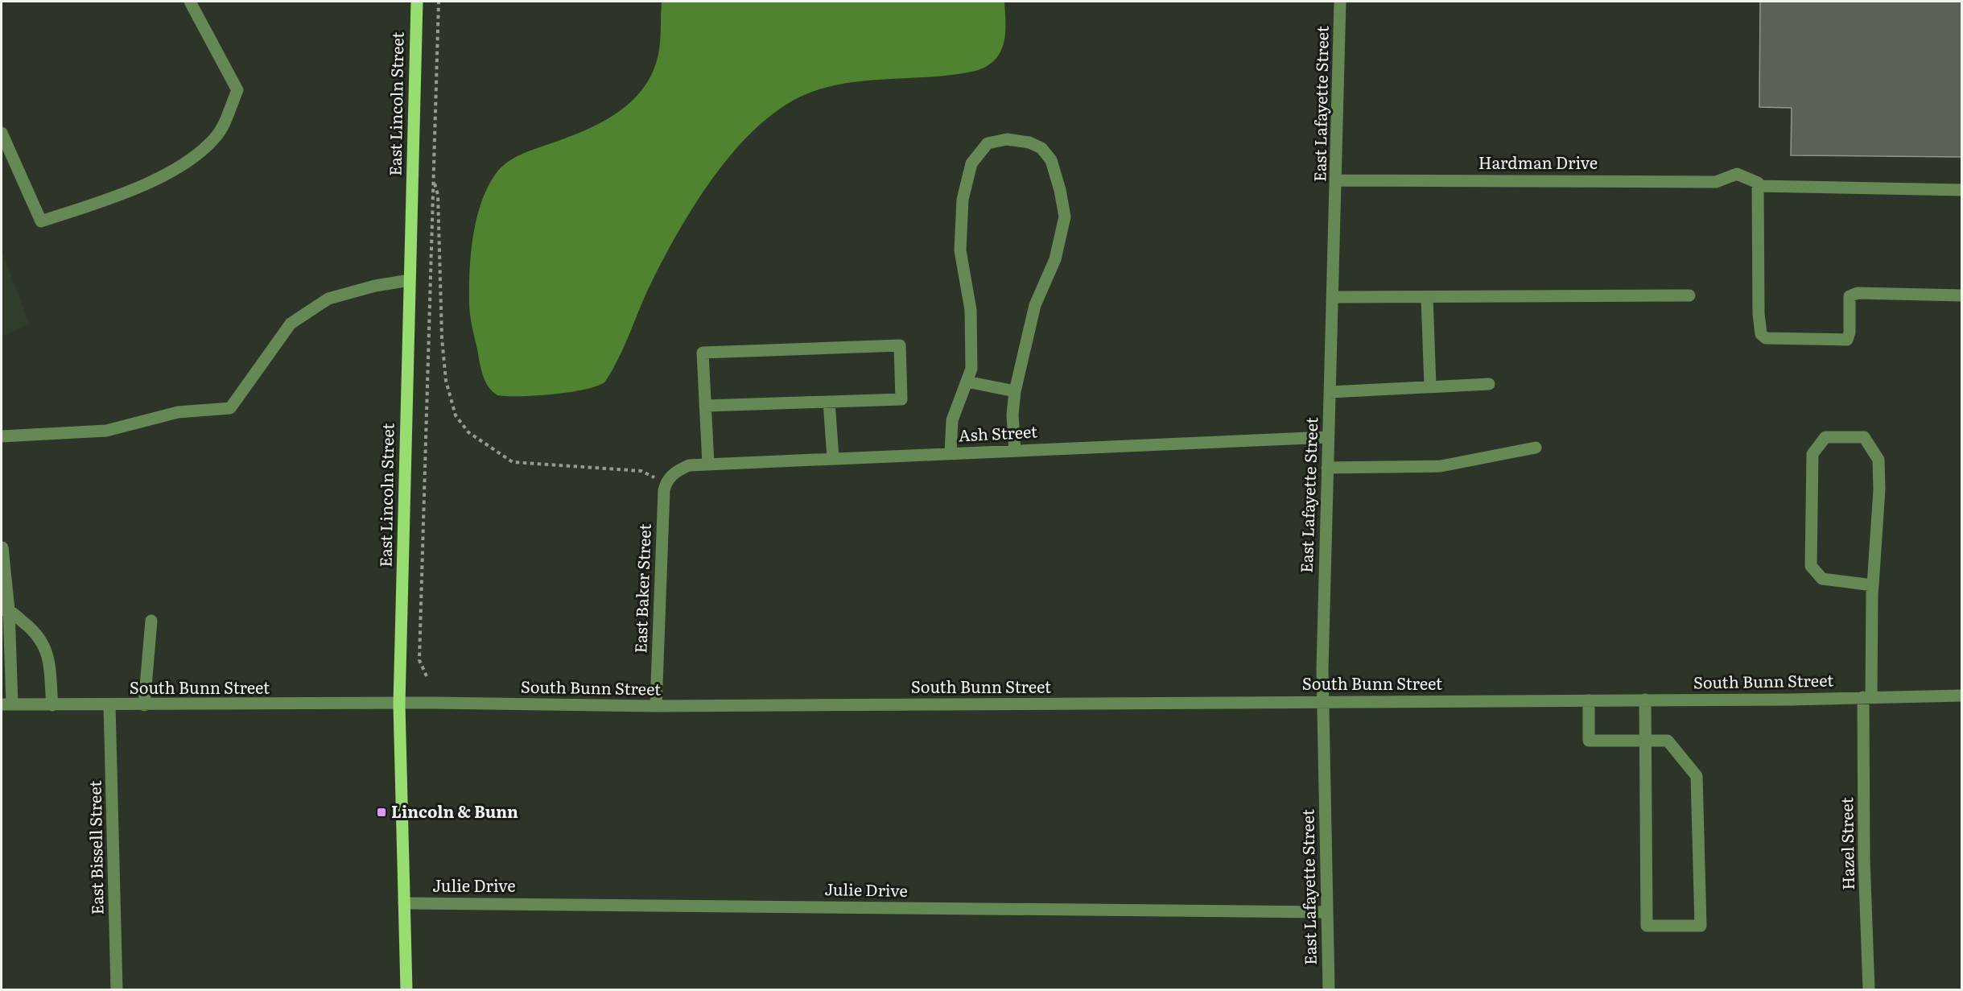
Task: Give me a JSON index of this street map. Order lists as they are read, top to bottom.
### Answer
{
  "streets": {
    "main road": ["East Lincoln Street"],
    "street": [
      "East Lafayette Street",
      "Hardman Drive",
      "Ash Street",
      "East Baker Street",
      "South Bunn Street",
      "Hazel Street",
      "East Bissell Street",
      "Julie Drive"
    ]
  },
  "crossings": [
    ["East Lincoln Street", "South Bunn Street"],
    ["East Lincoln Street", "Julie Drive"],
    ["East Lafayette Street", "Hardman Drive"],
    ["East Lafayette Street", "Ash Street"],
    ["East Lafayette Street", "South Bunn Street"],
    ["East Lafayette Street", "Julie Drive"],
    ["Ash Street", "East Baker Street"],
    ["East Baker Street", "South Bunn Street"],
    ["South Bunn Street", "Hazel Street"],
    ["South Bunn Street", "East Bissell Street"]
  ],
  "places": {
    "transit": ["Lincoln & Bunn"]
  }
}
